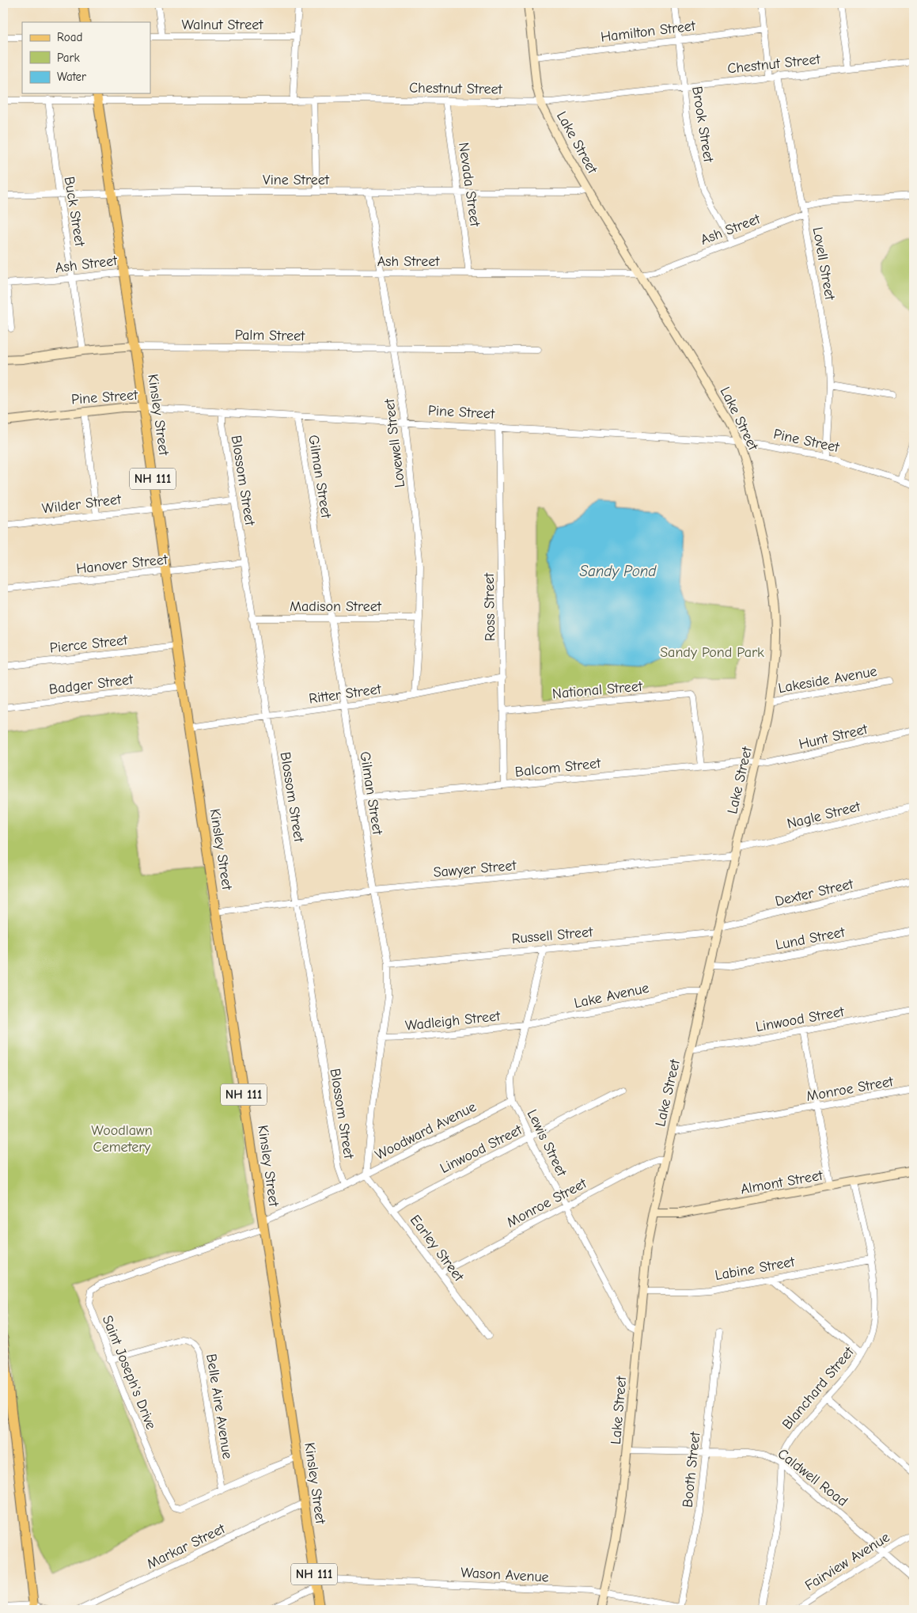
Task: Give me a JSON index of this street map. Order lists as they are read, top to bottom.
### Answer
{
  "streets": {
    "main road": ["Kinsley Street", "NH 111"],
    "street": [
      "Walnut Street",
      "Hamilton Street",
      "Chestnut Street",
      "Brook Street",
      "Lake Street",
      "Vine Street",
      "Nevada Street",
      "Buck Street",
      "Ash Street",
      "Lovell Street",
      "Palm Street",
      "Pine Street",
      "Lovewell Street",
      "Gilman Street",
      "Blossom Street",
      "Wilder Street",
      "Hanover Street",
      "Madison Street",
      "Ross Street",
      "Pierce Street",
      "Lakeside Avenue",
      "Badger Street",
      "National Street",
      "Ritter Street",
      "Hunt Street",
      "Balcom Street",
      "Nagle Street",
      "Sawyer Street",
      "Dexter Street",
      "Russell Street",
      "Lund Street",
      "Lake Avenue",
      "Linwood Street",
      "Wadleigh Street",
      "Monroe Street",
      "Woodward Avenue",
      "Lewis Street",
      "Almont Street",
      "Earley Street",
      "Labine Street",
      "Saint Joseph's Drive",
      "Blanchard Street",
      "Belle Aire Avenue",
      "Booth Street",
      "Caldwell Road",
      "Markar Street",
      "Fairview Avenue",
      "Wason Avenue"
    ]
  },
  "crossings": [
    ["Hamilton Street", "Brook Street"],
    ["Hamilton Street", "Lake Street"],
    ["Chestnut Street", "Brook Street"],
    ["Chestnut Street", "Lake Street"],
    ["Chestnut Street", "Nevada Street"],
    ["Chestnut Street", "Buck Street"],
    ["Chestnut Street", "Lovell Street"],
    ["Chestnut Street", "Kinsley Street"],
    ["Brook Street", "Ash Street"],
    ["Lake Street", "Vine Street"],
    ["Lake Street", "Ash Street"],
    ["Lake Street", "Pine Street"],
    ["Lake Street", "Lakeside Avenue"],
    ["Lake Street", "Hunt Street"],
    ["Lake Street", "Balcom Street"],
    ["Lake Street", "Nagle Street"],
    ["Lake Street", "Sawyer Street"],
    ["Lake Street", "Dexter Street"],
    ["Lake Street", "Russell Street"],
    ["Lake Street", "Lund Street"],
    ["Lake Street", "Lake Avenue"],
    ["Lake Street", "Linwood Street"],
    ["Lake Street", "Monroe Street"],
    ["Lake Street", "Lewis Street"],
    ["Lake Street", "Almont Street"],
    ["Lake Street", "Labine Street"],
    ["Lake Street", "Caldwell Road"],
    ["Lake Street", "Wason Avenue"],
    ["Vine Street", "Nevada Street"],
    ["Vine Street", "Buck Street"],
    ["Vine Street", "Kinsley Street"],
    ["Vine Street", "Lovewell Street"],
    ["Nevada Street", "Ash Street"],
    ["Buck Street", "Ash Street"],
    ["Buck Street", "Palm Street"],
    ["Ash Street", "Lovell Street"],
    ["Ash Street", "Kinsley Street"],
    ["Ash Street", "Lovewell Street"],
    ["Lovell Street", "Pine Street"],
    ["Palm Street", "Kinsley Street"],
    ["Palm Street", "Lovewell Street"],
    ["Pine Street", "Kinsley Street"],
    ["Pine Street", "Lovewell Street"],
    ["Pine Street", "Gilman Street"],
    ["Pine Street", "Blossom Street"],
    ["Pine Street", "Ross Street"],
    ["Kinsley Street", "Wilder Street"],
    ["Kinsley Street", "Hanover Street"],
    ["Kinsley Street", "Pierce Street"],
    ["Kinsley Street", "Badger Street"],
    ["Kinsley Street", "Ritter Street"],
    ["Kinsley Street", "Sawyer Street"],
    ["Kinsley Street", "Woodward Avenue"],
    ["Kinsley Street", "Saint Joseph's Drive"],
    ["Kinsley Street", "Markar Street"],
    ["Kinsley Street", "Wason Avenue"],
    ["Lovewell Street", "Madison Street"],
    ["Lovewell Street", "Ritter Street"],
    ["Gilman Street", "Madison Street"],
    ["Gilman Street", "Ritter Street"],
    ["Gilman Street", "Balcom Street"],
    ["Gilman Street", "Sawyer Street"],
    ["Gilman Street", "Russell Street"],
    ["Gilman Street", "Wadleigh Street"],
    ["Gilman Street", "Woodward Avenue"],
    ["Gilman Street", "Earley Street"],
    ["Blossom Street", "Wilder Street"],
    ["Blossom Street", "Hanover Street"],
    ["Blossom Street", "Madison Street"],
    ["Blossom Street", "Ritter Street"],
    ["Blossom Street", "Sawyer Street"],
    ["Blossom Street", "Woodward Avenue"],
    ["Ross Street", "National Street"],
    ["Ross Street", "Ritter Street"],
    ["Ross Street", "Balcom Street"],
    ["National Street", "Balcom Street"],
    ["Hunt Street", "Balcom Street"],
    ["Nagle Street", "Sawyer Street"],
    ["Dexter Street", "Russell Street"],
    ["Russell Street", "Lewis Street"],
    ["Lake Avenue", "Wadleigh Street"],
    ["Lake Avenue", "Lewis Street"],
    ["Linwood Street", "Lewis Street"],
    ["Linwood Street", "Earley Street"],
    ["Wadleigh Street", "Lewis Street"],
    ["Monroe Street", "Lewis Street"],
    ["Monroe Street", "Earley Street"],
    ["Woodward Avenue", "Lewis Street"],
    ["Woodward Avenue", "Earley Street"],
    ["Woodward Avenue", "Saint Joseph's Drive"],
    ["Almont Street", "Blanchard Street"],
    ["Labine Street", "Blanchard Street"],
    ["Saint Joseph's Drive", "Belle Aire Avenue"],
    ["Blanchard Street", "Caldwell Road"],
    ["Booth Street", "Caldwell Road"],
    ["Booth Street", "Wason Avenue"],
    ["Caldwell Road", "Fairview Avenue"]
  ],
  "water": ["Sandy Pond"],
  "parks": ["Sandy Pond Park", "Woodlawn Cemetery"],
  "legend": ["Road", "Park", "Water"]
}
